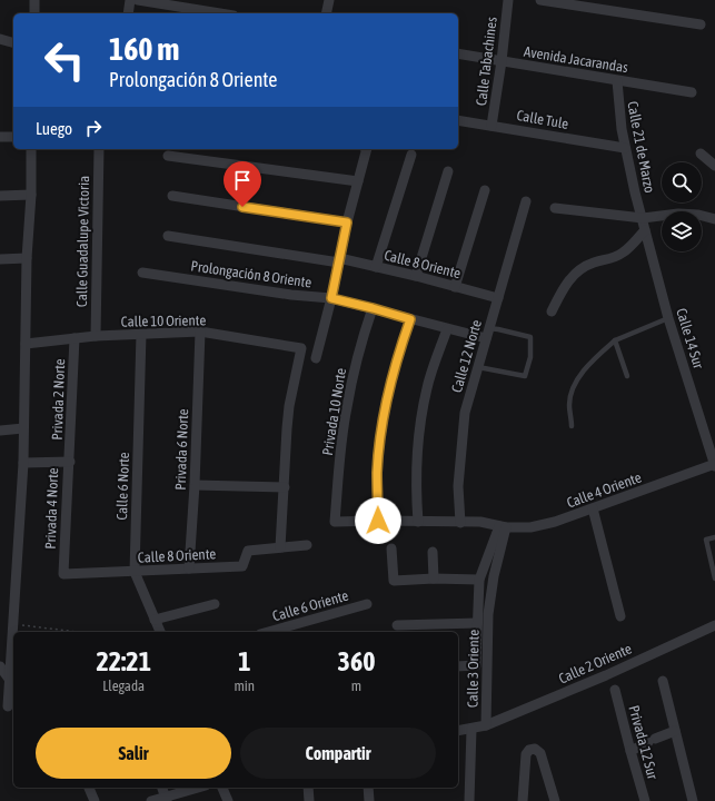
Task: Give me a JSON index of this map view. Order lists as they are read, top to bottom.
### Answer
{
  "streets": {
    "street": [
      "Avenida Jacarandas",
      "Calle Tabachines",
      "Calle Tule",
      "Calle 21 de Marzo",
      "Calle Guadalupe Victoria",
      "Calle 8 Oriente",
      "Prolongación 8 Oriente",
      "Calle 10 Oriente",
      "Calle 14 Sur",
      "Calle 12 Norte",
      "Privada 2 Norte",
      "Privada 10 Norte",
      "Privada 6 Norte",
      "Calle 6 Norte",
      "Calle 4 Oriente",
      "Privada 4 Norte",
      "Calle 6 Oriente",
      "Calle 2 Oriente",
      "Calle 3 Oriente",
      "Privada 12 Sur"
    ]
  },
  "crossings": [
    ["Avenida Jacarandas", "Calle Tabachines"],
    ["Avenida Jacarandas", "Calle 21 de Marzo"],
    ["Calle Tabachines", "Calle Tule"],
    ["Calle Tule", "Calle 21 de Marzo"],
    ["Calle 21 de Marzo", "Calle 14 Sur"],
    ["Calle Guadalupe Victoria", "Calle 10 Oriente"],
    ["Calle 8 Oriente", "Calle 12 Norte"],
    ["Calle 8 Oriente", "Privada 6 Norte"],
    ["Calle 8 Oriente", "Calle 6 Norte"],
    ["Calle 8 Oriente", "Privada 4 Norte"],
    ["Prolongación 8 Oriente", "Calle 12 Norte"],
    ["Prolongación 8 Oriente", "Privada 10 Norte"],
    ["Calle 10 Oriente", "Privada 2 Norte"],
    ["Calle 10 Oriente", "Privada 6 Norte"],
    ["Calle 10 Oriente", "Calle 6 Norte"],
    ["Calle 14 Sur", "Calle 4 Oriente"],
    ["Calle 12 Norte", "Calle 4 Oriente"],
    ["Privada 2 Norte", "Privada 4 Norte"],
    ["Privada 10 Norte", "Calle 4 Oriente"],
    ["Calle 4 Oriente", "Calle 3 Oriente"],
    ["Calle 2 Oriente", "Calle 3 Oriente"]
  ],
  "page": {
    "turn": ["160 m", "Prolongación 8 Oriente"],
    "then": "Luego",
    "eta": [
      "22:21",
      "Llegada",
      "1",
      "min",
      "360",
      "m"
    ],
    "buttons": ["Salir", "Compartir"]
  }
}
